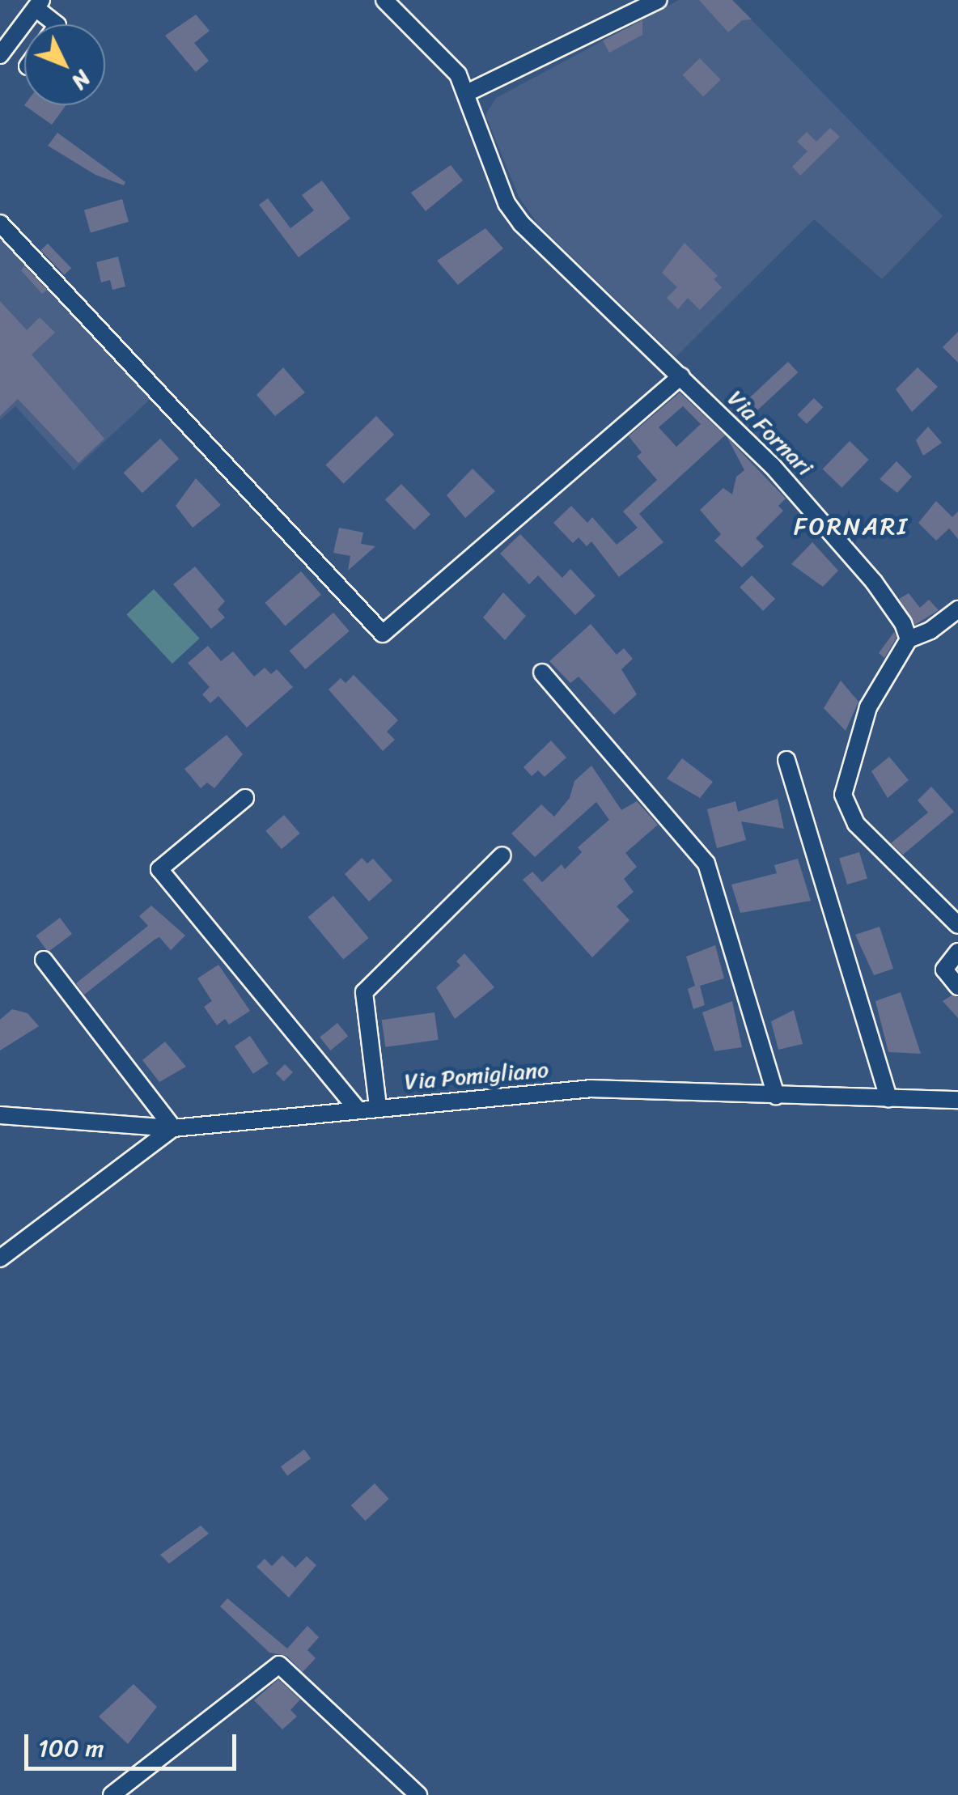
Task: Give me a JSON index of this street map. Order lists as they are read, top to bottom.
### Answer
{
  "streets": {
    "street": ["Via Fornari", "Via Pomigliano"]
  },
  "districts": ["FORNARI"],
  "scale_bar": "100 m",
  "north": "bottom right"
}
